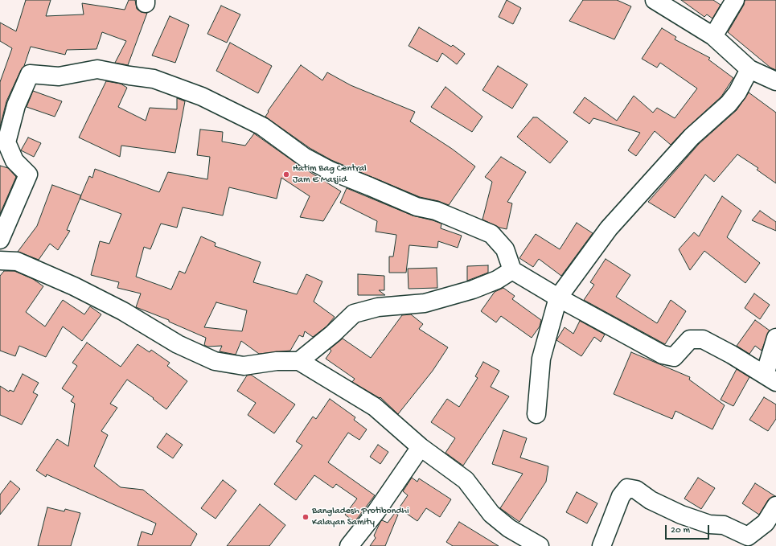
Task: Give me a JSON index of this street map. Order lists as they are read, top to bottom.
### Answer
{
  "places": ["Hatim Bag Central Jam E Masjid", "Bangladesh Protibondhi Kalayan Samity"],
  "scale_bar": "20 m"
}
